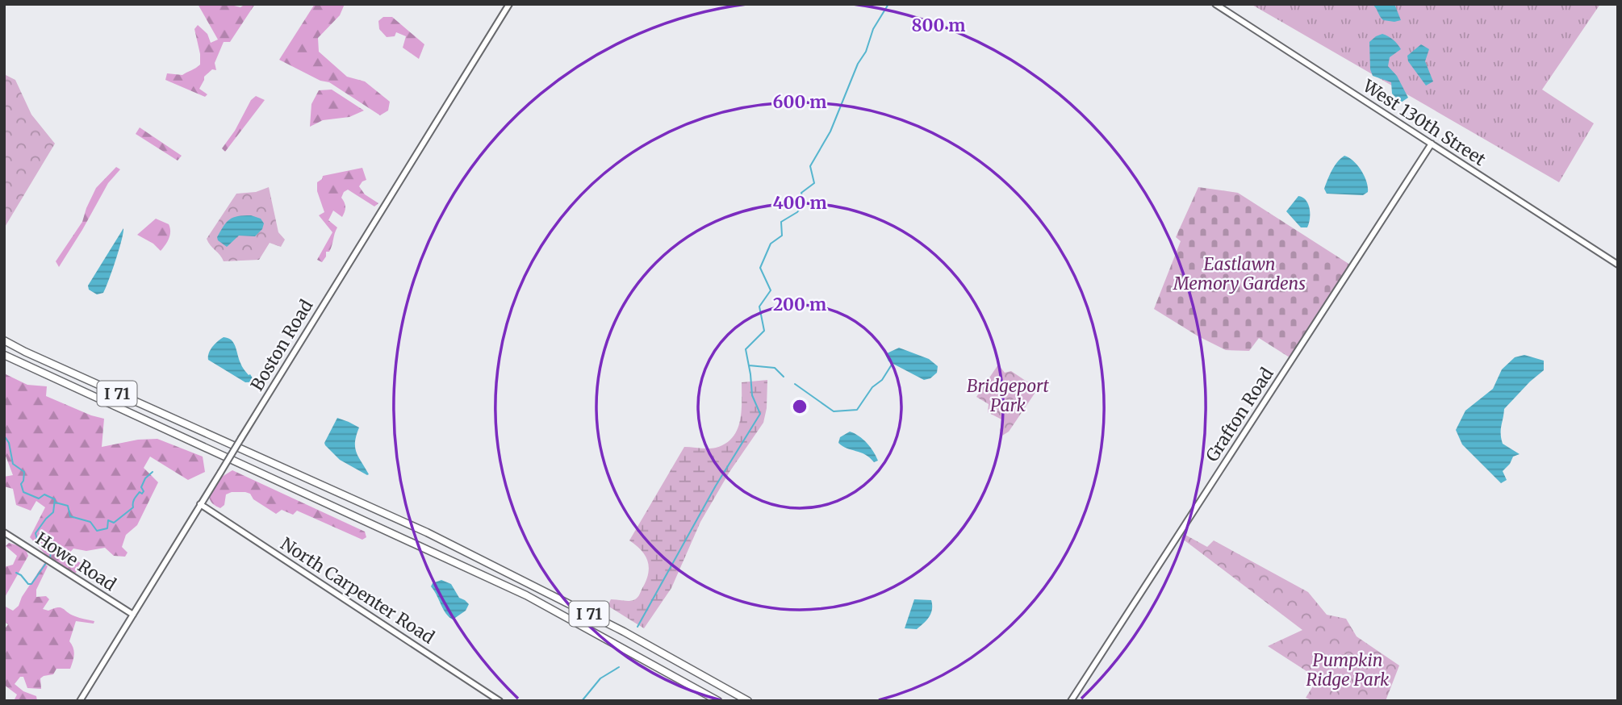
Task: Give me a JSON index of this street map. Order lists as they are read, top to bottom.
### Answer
{
  "streets": {
    "highway": ["I 71"],
    "street": [
      "West 130th Street",
      "Boston Road",
      "Grafton Road",
      "Howe Road",
      "North Carpenter Road"
    ]
  },
  "crossings": [
    ["West 130th Street", "Grafton Road"],
    ["Boston Road", "Howe Road"],
    ["Boston Road", "North Carpenter Road"]
  ],
  "parks": ["Eastlawn Memory Gardens", "Bridgeport Park", "Pumpkin Ridge Park"],
  "rings": [
    "800 m",
    "600 m",
    "400 m",
    "200 m"
  ]
}
